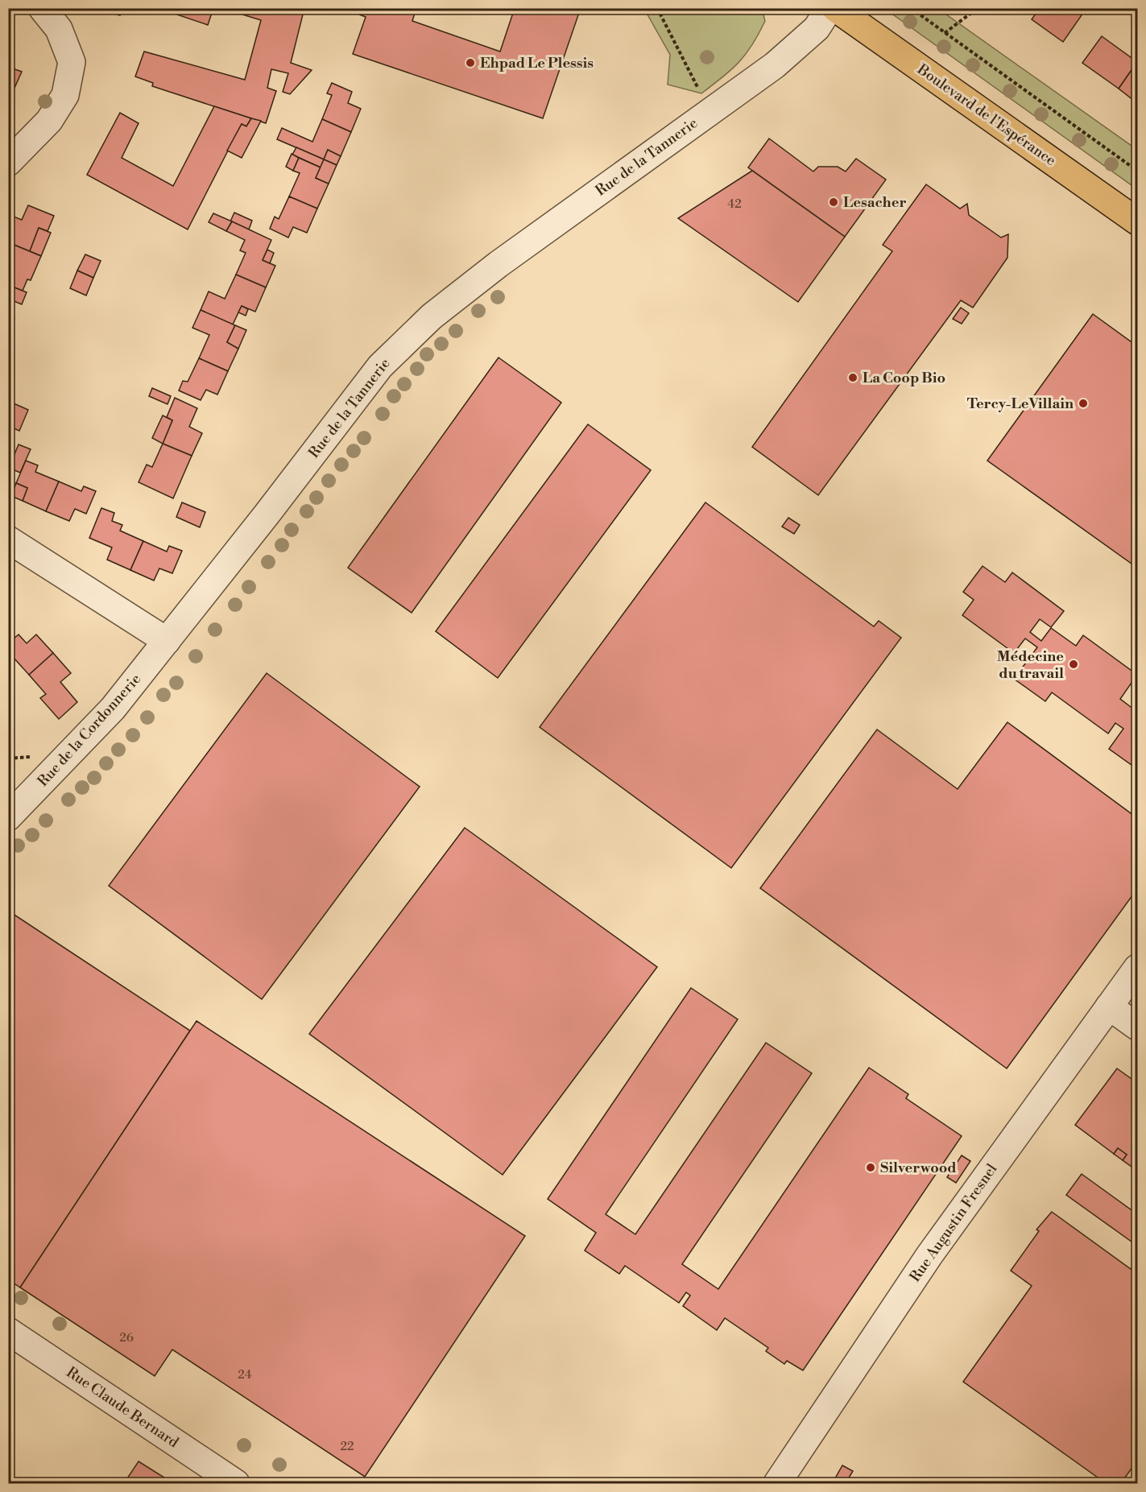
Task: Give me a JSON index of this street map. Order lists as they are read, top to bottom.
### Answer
{
  "streets": {
    "main road": ["Boulevard de l'Espérance"],
    "street": [
      "Rue de la Tannerie",
      "Rue de la Cordonnerie",
      "Rue Augustin Fresnel",
      "Rue Claude Bernard"
    ]
  },
  "crossings": [
    ["Rue de la Tannerie", "Rue de la Cordonnerie"]
  ],
  "places": [
    "Ehpad Le Plessis",
    "Lesacher",
    "La Coop Bio",
    "Tercy-LeVillain",
    "Médecine du travail",
    "Silverwood"
  ],
  "house_numbers": [
    "42",
    "26",
    "24",
    "22"
  ]
}
